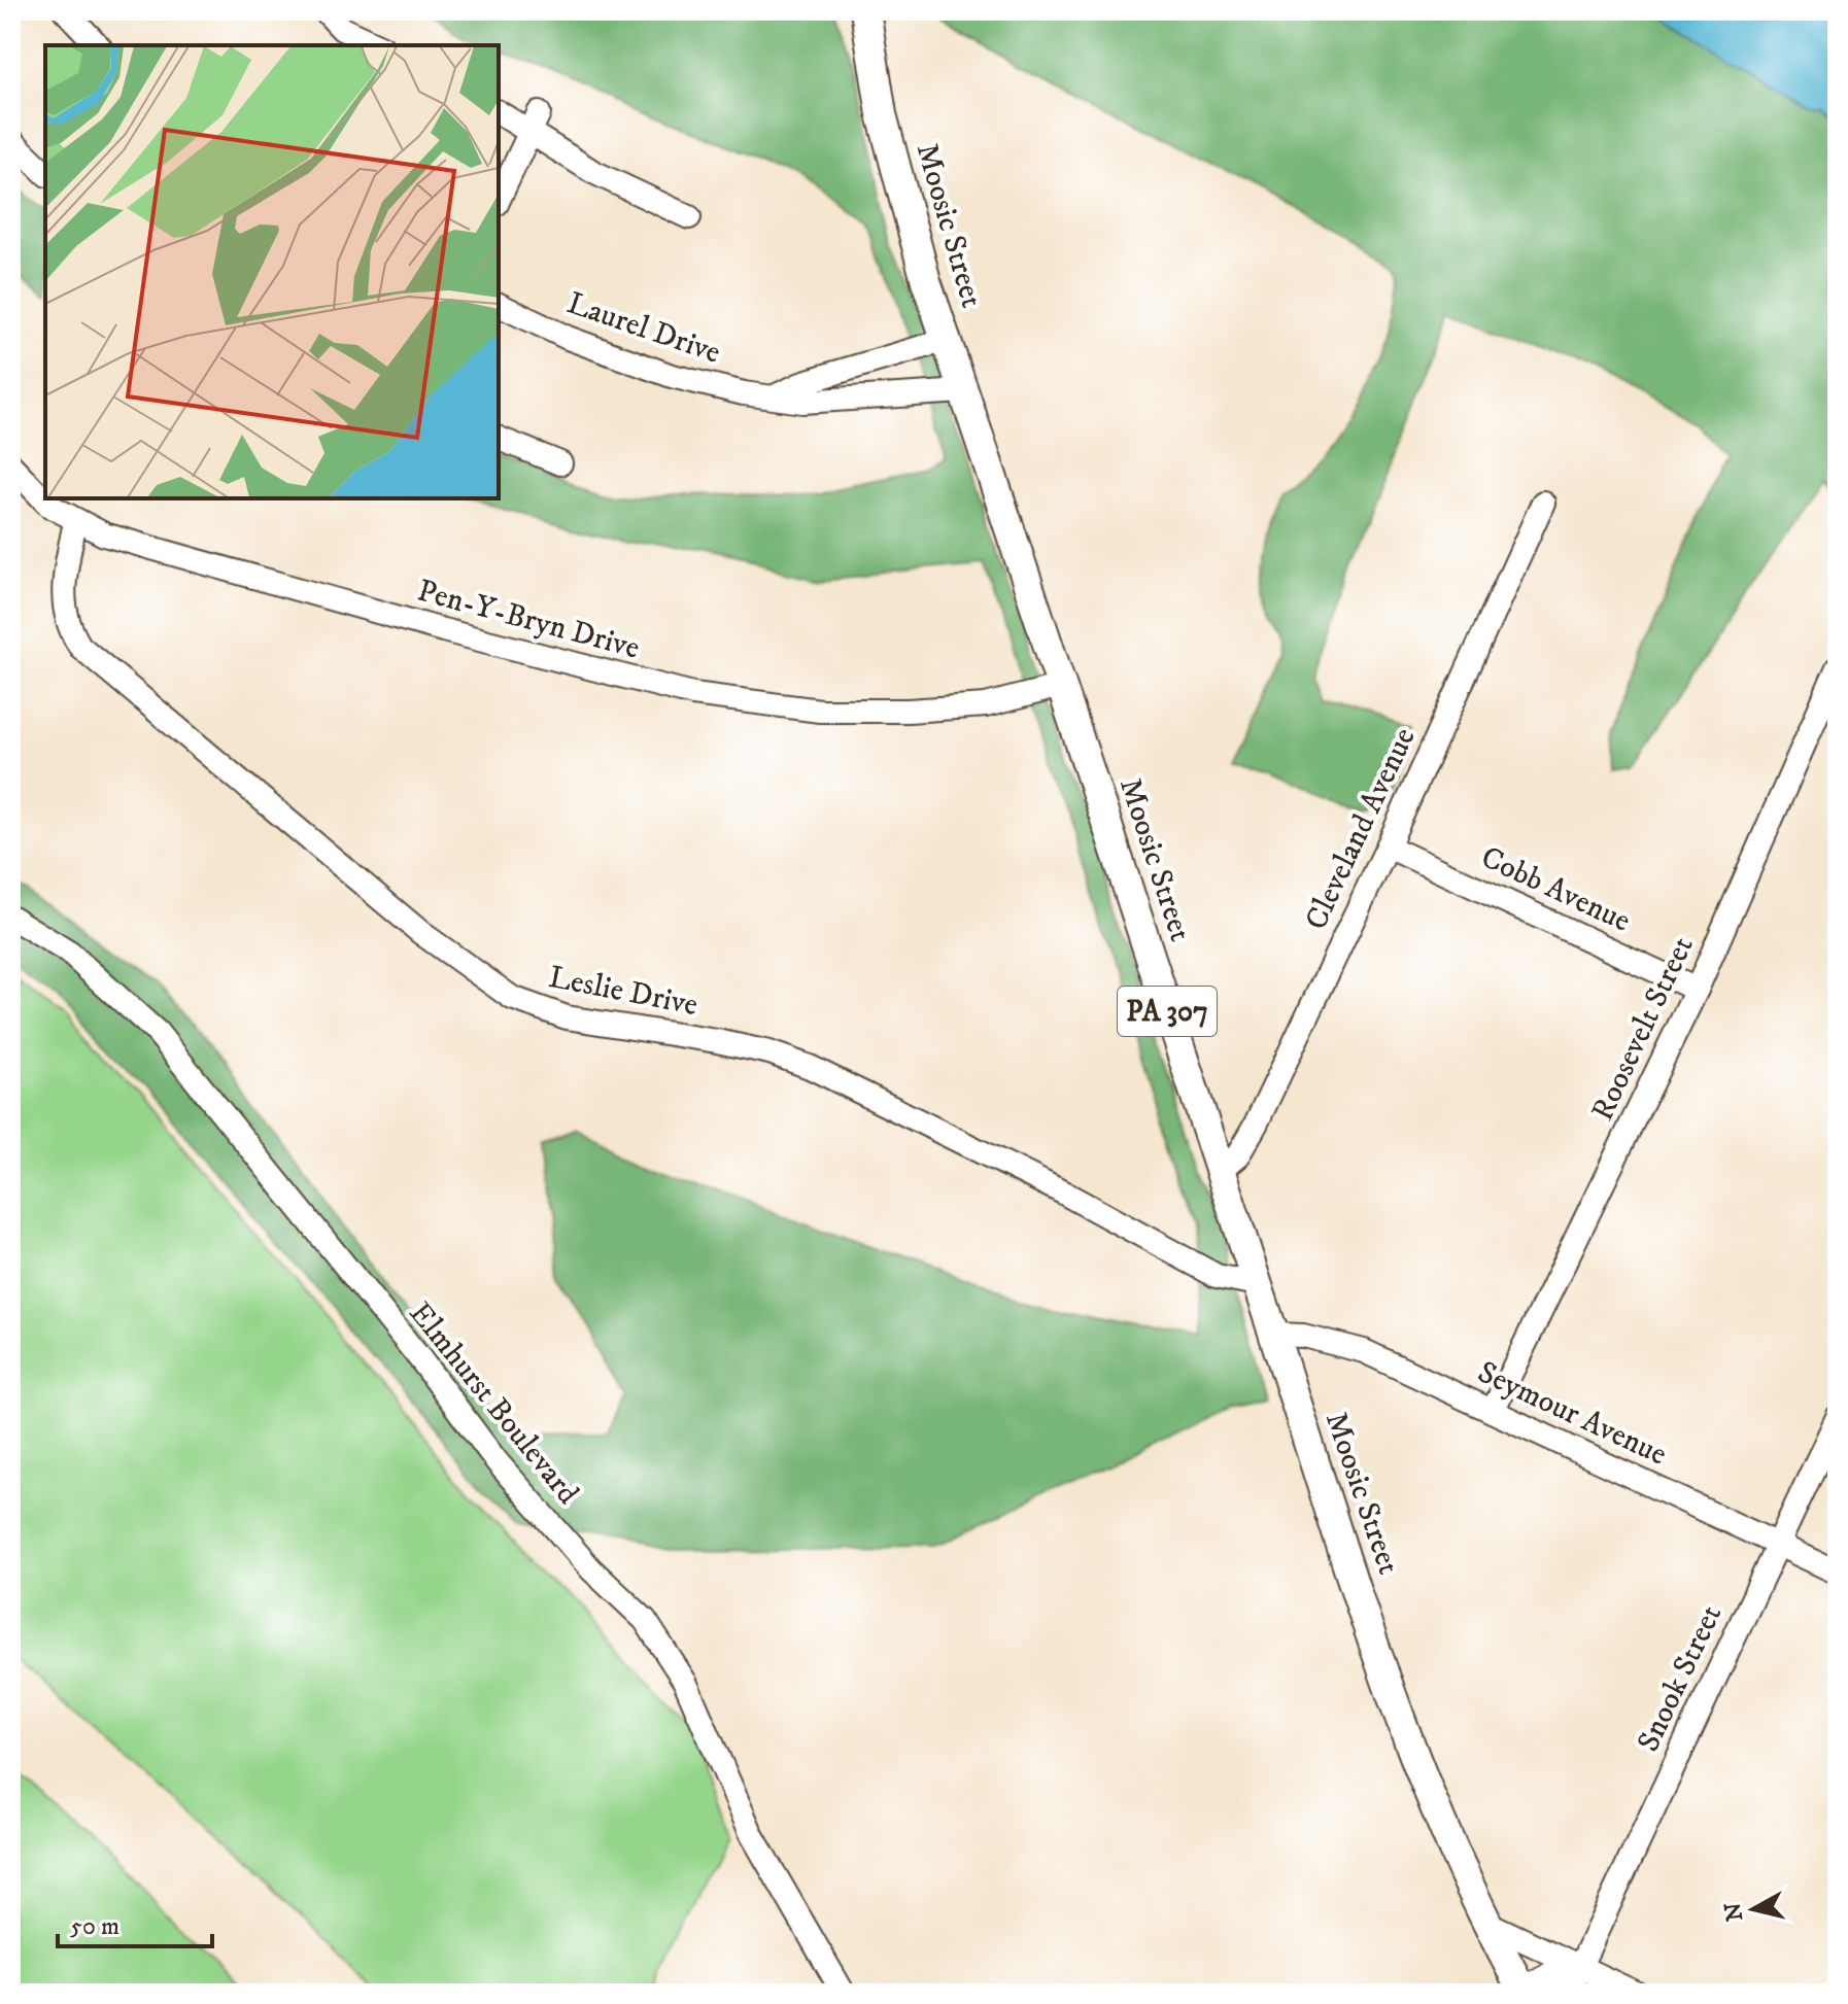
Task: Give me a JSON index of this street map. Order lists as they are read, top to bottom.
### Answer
{
  "streets": {
    "main road": ["Moosic Street", "PA 307"],
    "street": [
      "Laurel Drive",
      "Pen-Y-Bryn Drive",
      "Cleveland Avenue",
      "Cobb Avenue",
      "Leslie Drive",
      "Roosevelt Street",
      "Elmhurst Boulevard",
      "Seymour Avenue",
      "Snook Street"
    ]
  },
  "crossings": [
    ["Moosic Street", "Laurel Drive"],
    ["Moosic Street", "Pen-Y-Bryn Drive"],
    ["Moosic Street", "Cleveland Avenue"],
    ["Moosic Street", "Leslie Drive"],
    ["Moosic Street", "Seymour Avenue"],
    ["Pen-Y-Bryn Drive", "Leslie Drive"],
    ["Cleveland Avenue", "Cobb Avenue"],
    ["Cobb Avenue", "Roosevelt Street"],
    ["Roosevelt Street", "Seymour Avenue"],
    ["Seymour Avenue", "Snook Street"]
  ],
  "scale_bar": "50 m",
  "north": "left"
}
